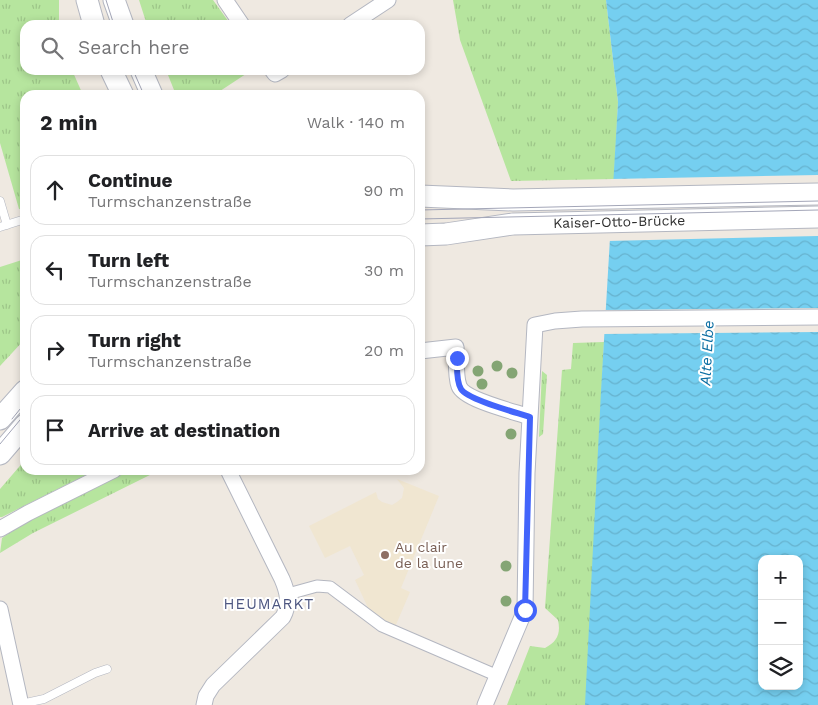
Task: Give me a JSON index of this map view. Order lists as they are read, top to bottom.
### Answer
{
  "streets": {
    "main road": ["Kaiser-Otto-Brücke"]
  },
  "districts": ["HEUMARKT"],
  "water": ["Alte Elbe"],
  "places": ["Au clair de la lune"],
  "page": {
    "search": "Search here",
    "heading": ["2 min", "Walk · 140 m"],
    "list": [
      ["Continue", "Turmschanzenstraße", "90 m"],
      ["Turn left", "Turmschanzenstraße", "30 m"],
      ["Turn right", "Turmschanzenstraße", "20 m"],
      "Arrive at destination"
    ],
    "map_buttons": ["+", "−"]
  }
}
